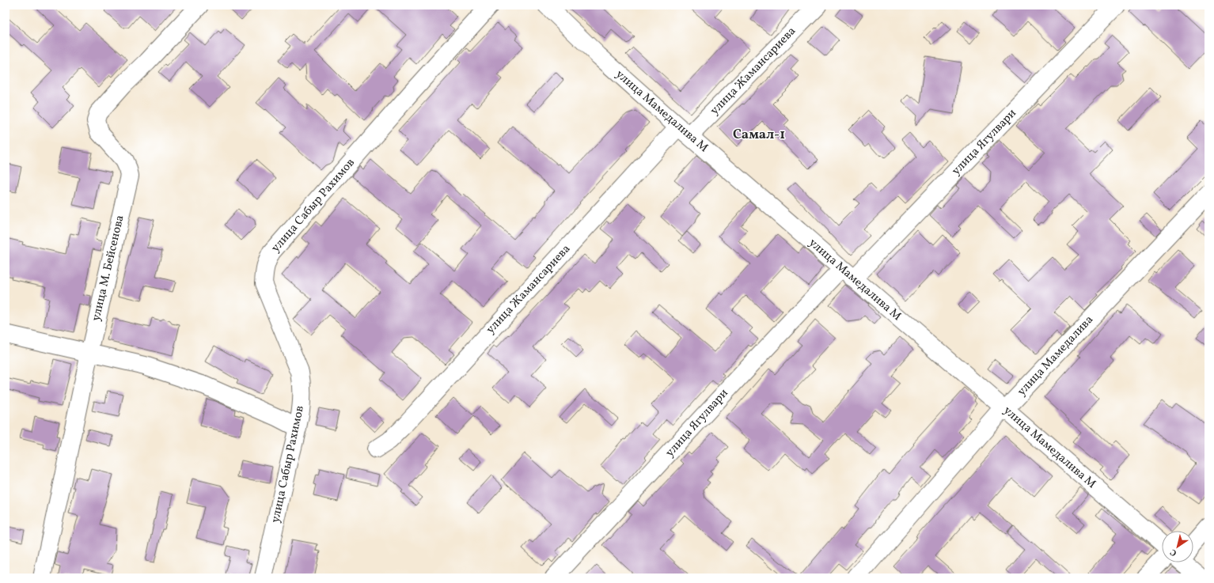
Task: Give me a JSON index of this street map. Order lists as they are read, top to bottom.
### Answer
{
  "streets": {
    "street": [
      "улица Жамансариева",
      "улица Мамедалива М",
      "улица Ягулвари",
      "улица Сабыр Рахимов",
      "улица М. Бейсенова",
      "улица Мамедалива"
    ]
  },
  "crossings": [
    ["улица Жамансариева", "улица Мамедалива М"],
    ["улица Мамедалива М", "улица Ягулвари"],
    ["улица Мамедалива М", "улица Мамедалива"]
  ],
  "districts": ["Самал-1"],
  "north": "bottom left"
}
